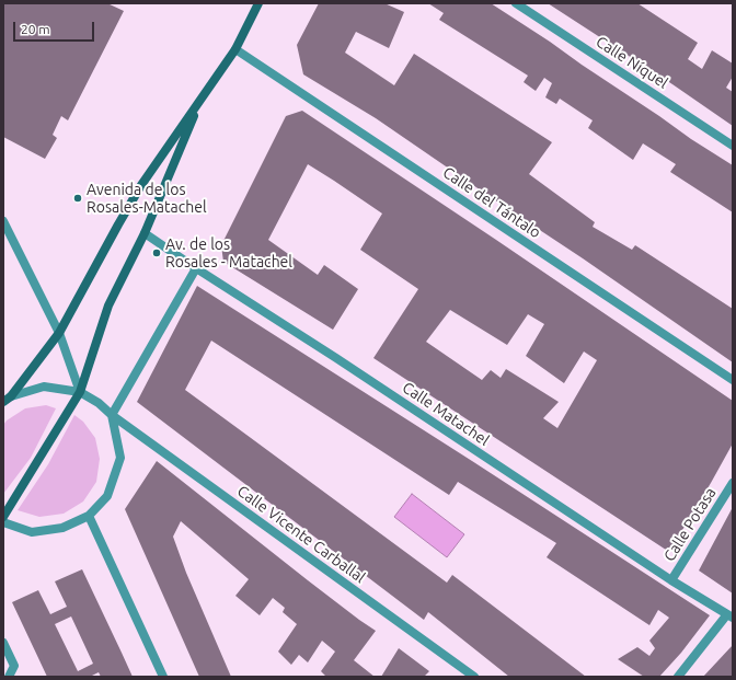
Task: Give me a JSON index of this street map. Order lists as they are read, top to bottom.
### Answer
{
  "streets": {
    "street": [
      "Calle Níquel",
      "Calle del Tántalo",
      "Calle Matachel",
      "Calle Potasa",
      "Calle Vicente Carballal"
    ]
  },
  "crossings": [
    ["Calle Matachel", "Calle Potasa"]
  ],
  "places": ["Avenida de los Rosales-Matachel", "Av. de los Rosales - Matachel"],
  "scale_bar": "20 m"
}
